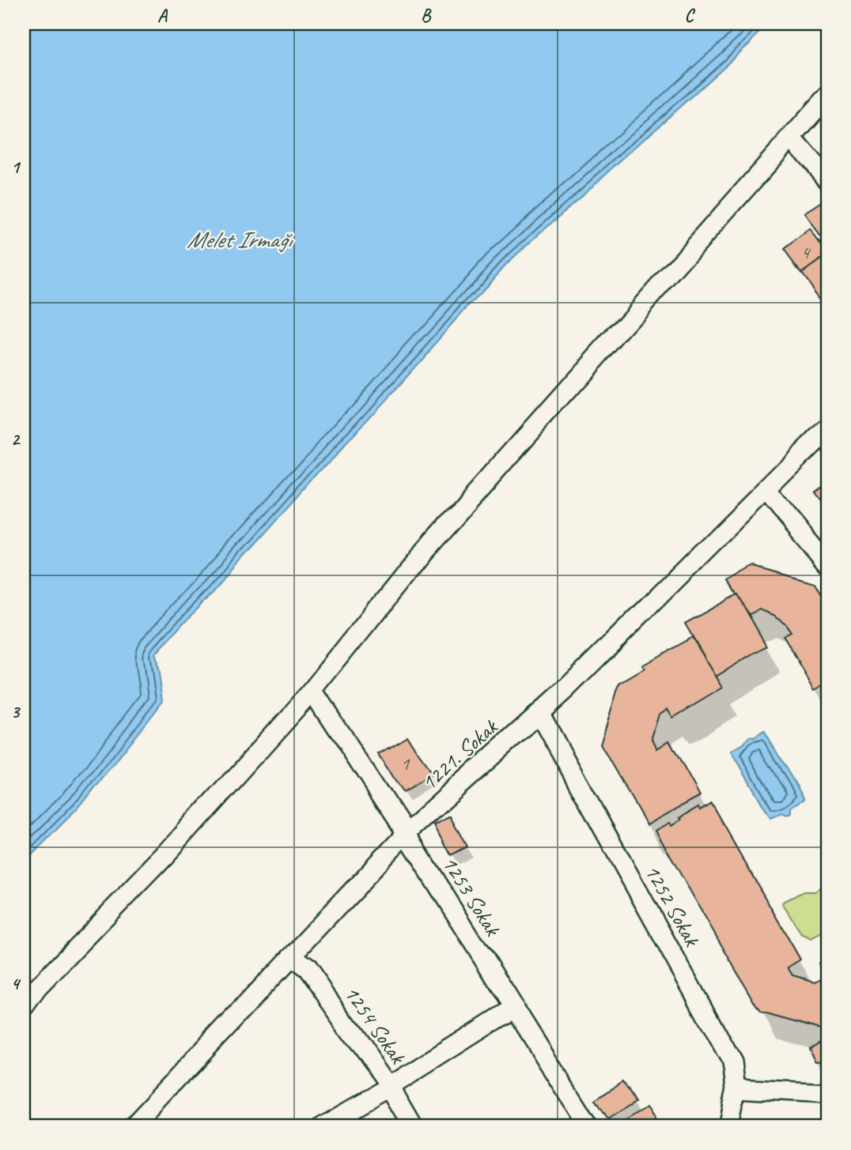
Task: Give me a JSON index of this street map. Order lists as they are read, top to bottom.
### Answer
{
  "streets": {
    "street": [
      "1221. Sokak",
      "1253 Sokak",
      "1252 Sokak",
      "1254 Sokak"
    ]
  },
  "crossings": [
    ["1221. Sokak", "1253 Sokak"],
    ["1221. Sokak", "1252 Sokak"],
    ["1221. Sokak", "1254 Sokak"]
  ],
  "water": ["Melet Irmağı"],
  "house_numbers": ["4", "1"],
  "grid": {
    "columns": ["A", "B", "C"],
    "rows": [
      "1",
      "2",
      "3",
      "4"
    ]
  }
}
